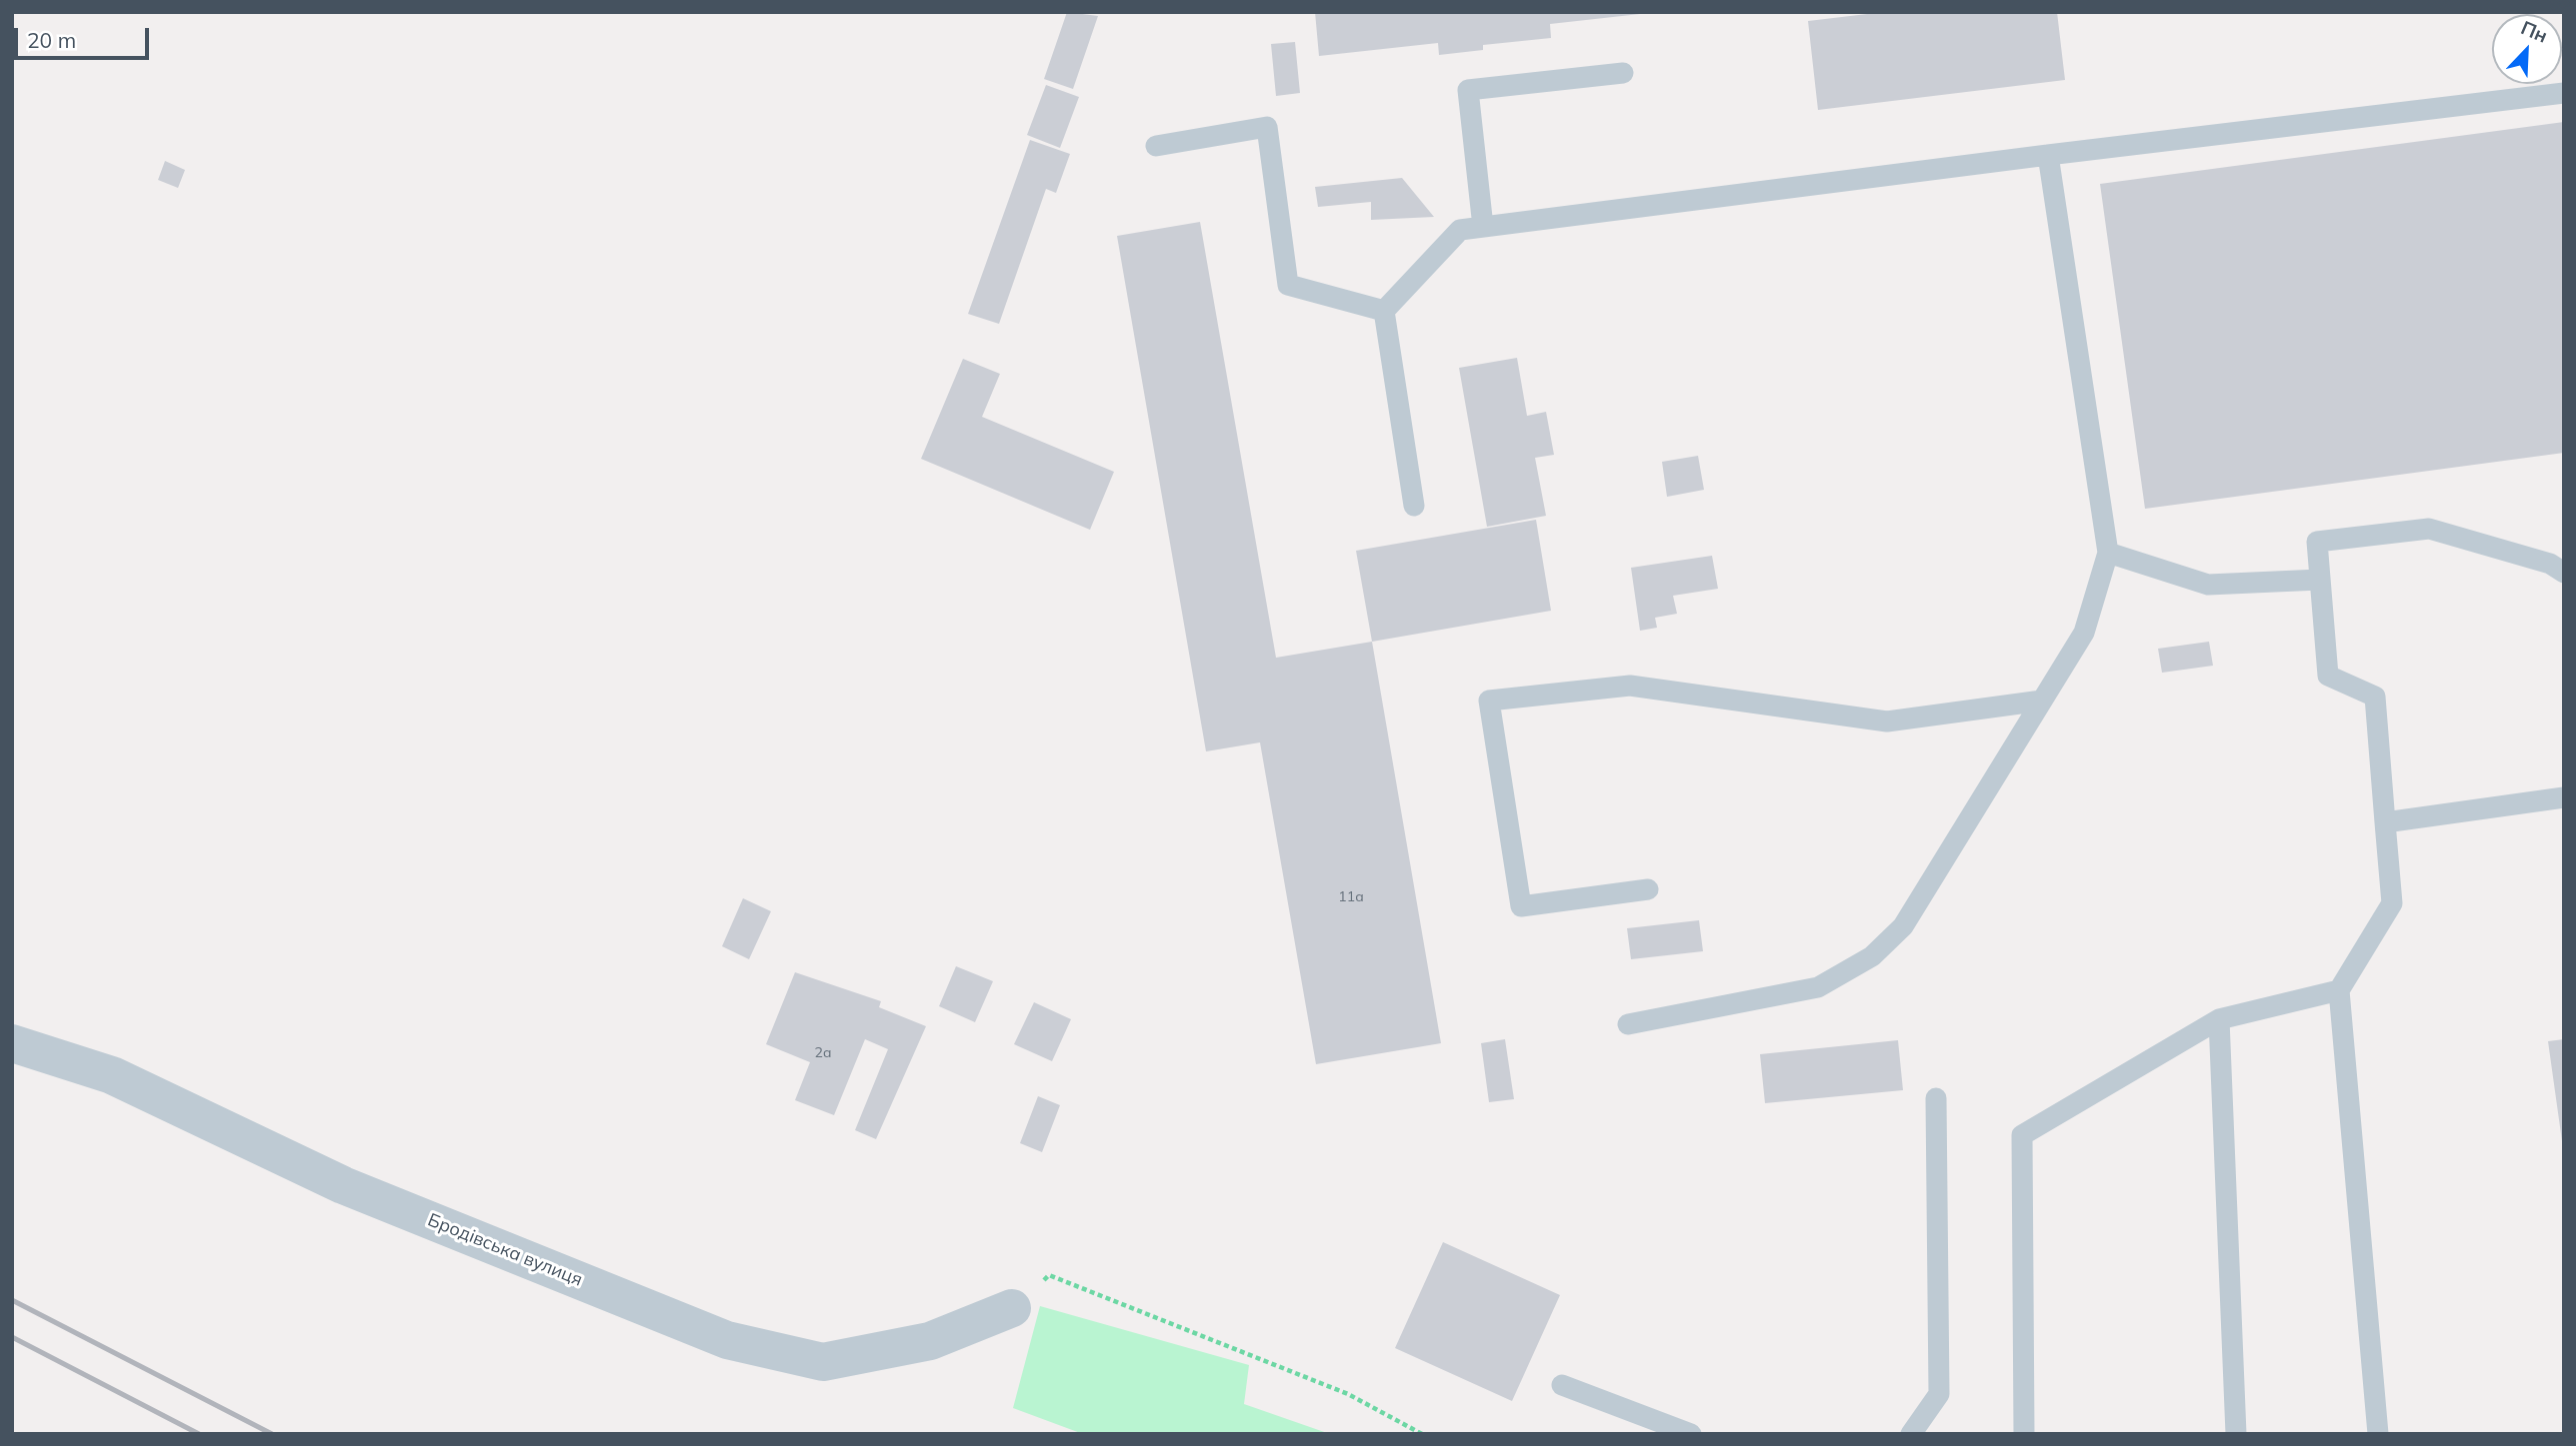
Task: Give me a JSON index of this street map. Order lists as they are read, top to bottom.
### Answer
{
  "streets": {
    "street": ["Бродівська вулиця"]
  },
  "house_numbers": ["11а", "2а"],
  "scale_bar": "20 m",
  "north": "top right"
}
